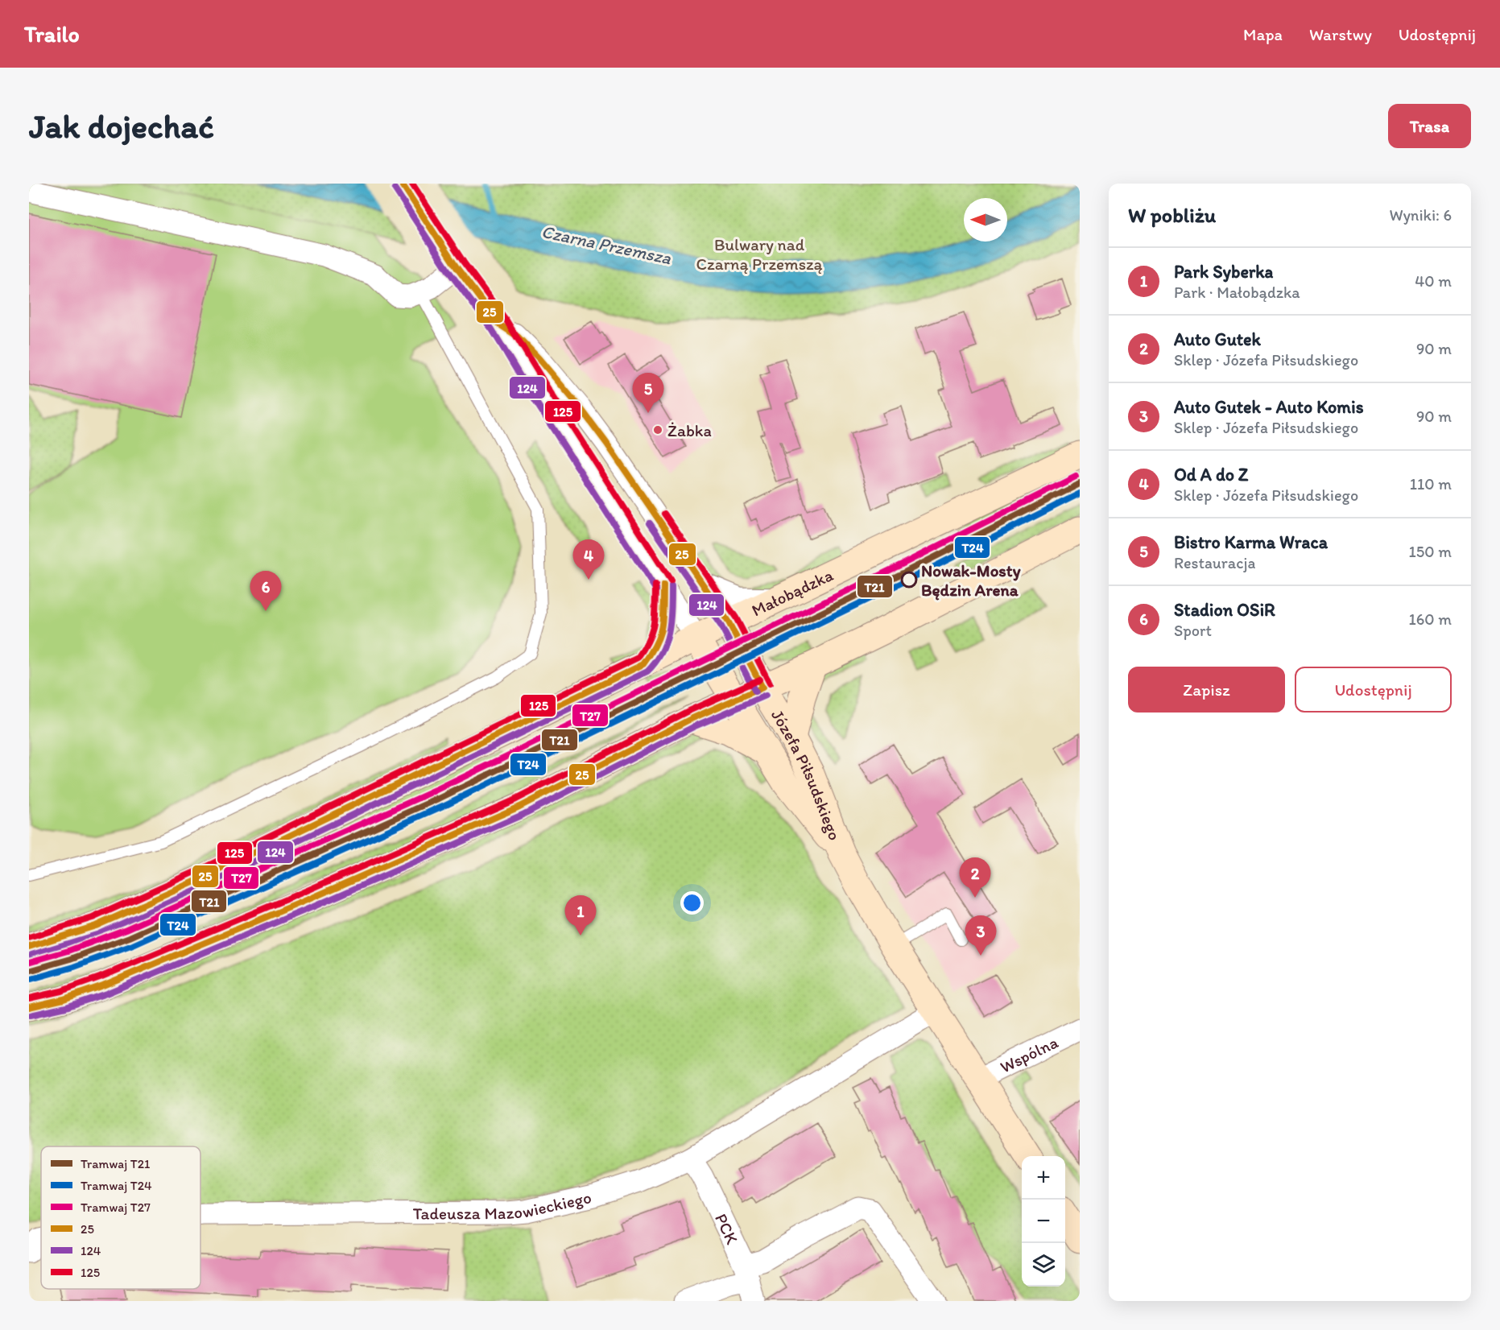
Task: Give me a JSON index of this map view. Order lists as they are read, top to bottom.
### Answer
{
  "streets": {
    "street": [
      "Małobądzka",
      "Józefa Piłsudskiego",
      "Wspólna",
      "Tadeusza Mazowieckiego",
      "PCK"
    ]
  },
  "crossings": [
    ["Małobądzka", "Józefa Piłsudskiego"],
    ["Józefa Piłsudskiego", "Wspólna"],
    ["Józefa Piłsudskiego", "Tadeusza Mazowieckiego"],
    ["Tadeusza Mazowieckiego", "PCK"]
  ],
  "water": ["Czarna Przemsza"],
  "parks": ["Bulwary nad Czarną Przemszą"],
  "places": ["Żabka", "Nowak-Mosty Będzin Arena"],
  "lines": [
    "transit line 25",
    "transit line 125",
    "transit line 124",
    "tram line T27",
    "tram line T21",
    "tram line T24"
  ],
  "legend": [
    "Tramwaj T21",
    "Tramwaj T24",
    "Tramwaj T27",
    "25",
    "124",
    "125"
  ],
  "north": "left",
  "page": {
    "header": "Trailo",
    "nav": ["Mapa", "Warstwy", "Udostępnij"],
    "buttons": [
      "Trasa",
      ["Zapisz", "Udostępnij"]
    ],
    "title": "Jak dojechać",
    "heading": ["W pobliżu", "Wyniki: 6"],
    "list": [
      {
        "mark": "1",
        "name": "Park Syberka",
        "note": "Park · Małobądzka",
        "value": "40 m"
      },
      {
        "mark": "2",
        "name": "Auto Gutek",
        "note": "Sklep · Józefa Piłsudskiego",
        "value": "90 m"
      },
      {
        "mark": "3",
        "name": "Auto Gutek - Auto Komis",
        "note": "Sklep · Józefa Piłsudskiego",
        "value": "90 m"
      },
      {
        "mark": "4",
        "name": "Od A do Z",
        "note": "Sklep · Józefa Piłsudskiego",
        "value": "110 m"
      },
      {
        "mark": "5",
        "name": "Bistro Karma Wraca",
        "note": "Restauracja",
        "value": "150 m"
      },
      {
        "mark": "6",
        "name": "Stadion OSiR",
        "note": "Sport",
        "value": "160 m"
      }
    ],
    "pins": [
      "5",
      "4",
      "6",
      "2",
      "1",
      "3"
    ],
    "map_buttons": ["+", "−"]
  }
}
